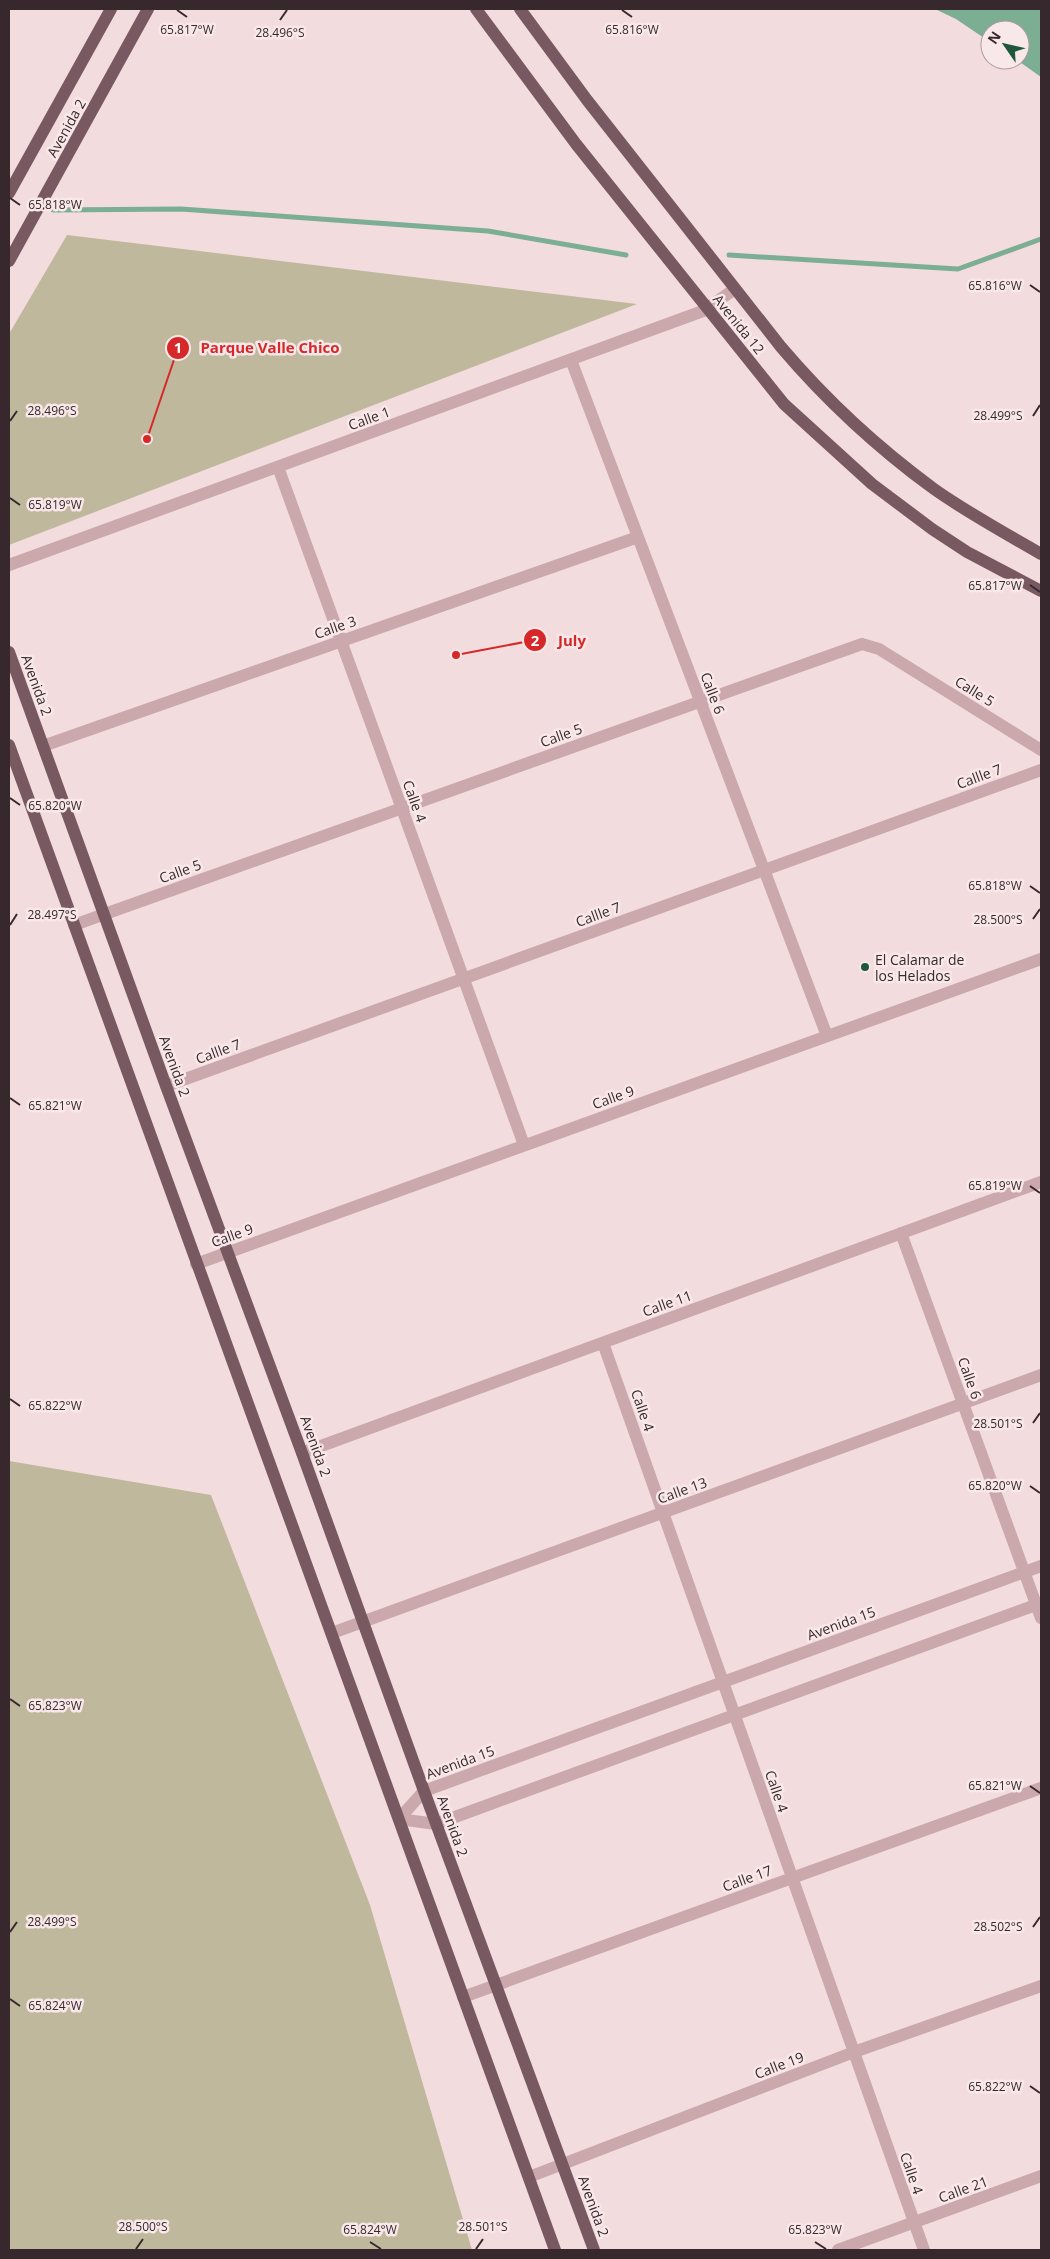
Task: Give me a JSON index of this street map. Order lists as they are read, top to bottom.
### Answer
{
  "streets": {
    "main road": ["Avenida 2", "Avenida 12"],
    "street": [
      "Calle 1",
      "Calle 3",
      "Calle 5",
      "Calle 6",
      "Callle 7",
      "Calle 4",
      "Calle 9",
      "Calle 11",
      "Calle 13",
      "Avenida 15",
      "Calle 17",
      "Calle 19",
      "Calle 21"
    ]
  },
  "crossings": [
    ["Avenida 2", "Calle 3"],
    ["Avenida 2", "Calle 5"],
    ["Avenida 2", "Callle 7"],
    ["Avenida 2", "Calle 9"],
    ["Avenida 2", "Calle 11"],
    ["Avenida 2", "Calle 13"],
    ["Avenida 2", "Avenida 15"],
    ["Avenida 2", "Calle 17"],
    ["Avenida 2", "Calle 19"],
    ["Avenida 12", "Calle 1"],
    ["Calle 1", "Calle 6"],
    ["Calle 1", "Calle 4"],
    ["Calle 3", "Calle 6"],
    ["Calle 3", "Calle 4"],
    ["Calle 5", "Calle 6"],
    ["Calle 5", "Calle 4"],
    ["Calle 6", "Callle 7"],
    ["Calle 6", "Calle 9"],
    ["Calle 6", "Calle 11"],
    ["Calle 6", "Calle 13"],
    ["Calle 6", "Avenida 15"],
    ["Callle 7", "Calle 4"],
    ["Calle 4", "Calle 9"],
    ["Calle 4", "Calle 11"],
    ["Calle 4", "Calle 13"],
    ["Calle 4", "Avenida 15"],
    ["Calle 4", "Calle 17"],
    ["Calle 4", "Calle 19"],
    ["Calle 4", "Calle 21"]
  ],
  "places": ["Parque Valle Chico", "July", "El Calamar de los Helados"],
  "north": "top left",
  "coordinates": [
    "65.817°W",
    "65.816°W",
    "28.496°S",
    "65.818°W",
    "28.499°S",
    "65.819°W",
    "65.820°W",
    "28.497°S",
    "28.500°S",
    "65.821°W",
    "65.822°W",
    "28.501°S",
    "65.823°W",
    "28.502°S",
    "65.824°W"
  ]
}
